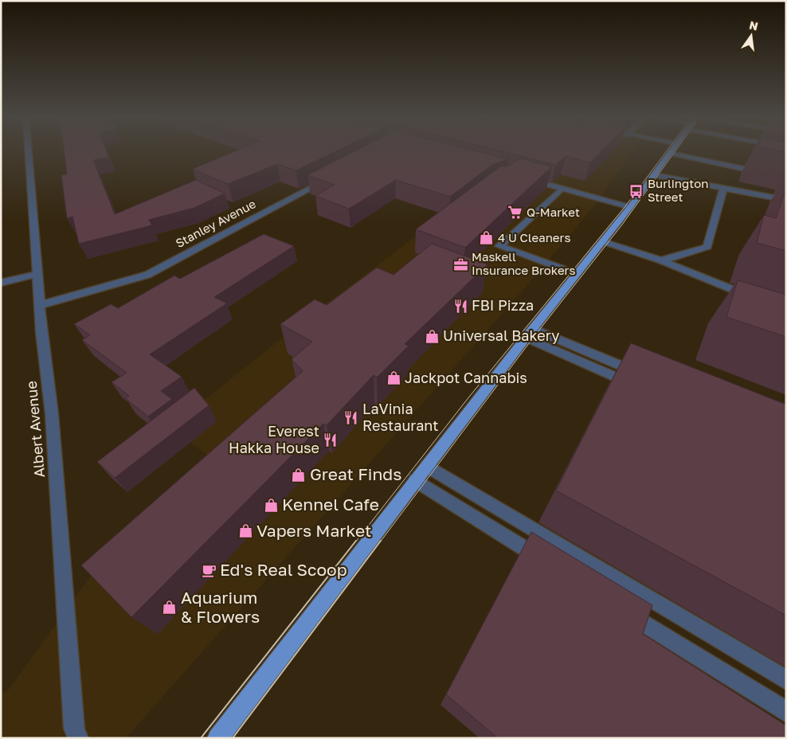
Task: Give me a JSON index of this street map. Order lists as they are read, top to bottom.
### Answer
{
  "streets": {
    "street": ["Stanley Avenue", "Albert Avenue"]
  },
  "crossings": [
    ["Stanley Avenue", "Albert Avenue"]
  ],
  "places": {
    "bus stop": ["Burlington Street"],
    "supermarket": ["Q-Market"],
    "shop": [
      "4 U Cleaners",
      "Universal Bakery",
      "Jackpot Cannabis",
      "Great Finds",
      "Kennel Cafe",
      "Vapers Market",
      "Aquarium & Flowers"
    ],
    "office": ["Maskell Insurance Brokers"],
    "restaurant": ["FBI Pizza", "LaVinia Restaurant", "Everest Hakka House"],
    "cafe": ["Ed's Real Scoop"]
  },
  "north": "top"
}
